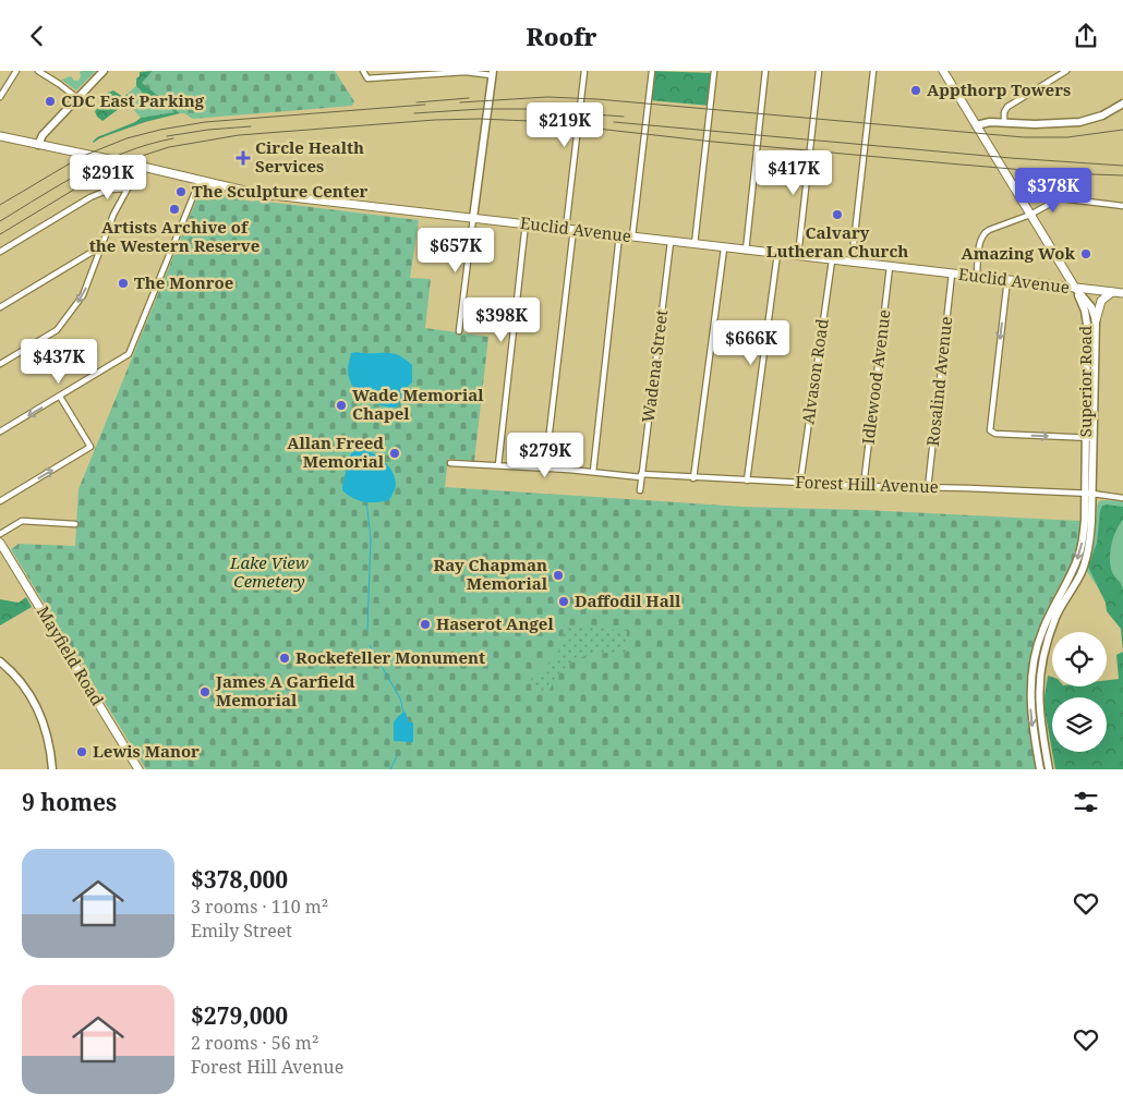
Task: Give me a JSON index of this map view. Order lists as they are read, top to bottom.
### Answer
{
  "streets": {
    "main road": ["Euclid Avenue", "Superior Road", "Mayfield Road"],
    "street": [
      "Wadena Street",
      "Alvason Road",
      "Idlewood Avenue",
      "Rosalind Avenue",
      "Forest Hill Avenue"
    ]
  },
  "crossings": [
    ["Euclid Avenue", "Wadena Street"],
    ["Euclid Avenue", "Alvason Road"],
    ["Euclid Avenue", "Idlewood Avenue"],
    ["Euclid Avenue", "Rosalind Avenue"],
    ["Euclid Avenue", "Superior Road"],
    ["Wadena Street", "Forest Hill Avenue"],
    ["Alvason Road", "Forest Hill Avenue"],
    ["Idlewood Avenue", "Forest Hill Avenue"],
    ["Rosalind Avenue", "Forest Hill Avenue"],
    ["Superior Road", "Forest Hill Avenue"]
  ],
  "parks": ["Lake View Cemetery"],
  "places": {
    "other": [
      "Appthorp Towers",
      "CDC East Parking",
      "The Sculpture Center",
      "Artists Archive of the Western Reserve",
      "Calvary Lutheran Church",
      "Amazing Wok",
      "The Monroe",
      "Wade Memorial Chapel",
      "Allan Freed Memorial",
      "Ray Chapman Memorial",
      "Daffodil Hall",
      "Haserot Angel",
      "Rockefeller Monument",
      "James A Garfield Memorial",
      "Lewis Manor"
    ],
    "health": ["Circle Health Services"]
  },
  "page": {
    "header": "Roofr",
    "price": [
      "$219K",
      "$417K",
      "$291K",
      "$378K",
      "$657K",
      "$398K",
      "$666K",
      "$437K",
      "$279K"
    ],
    "heading": "9 homes",
    "list": [
      {
        "name": "$378,000",
        "note": "3 rooms · 110 m² · Emily Street"
      },
      {
        "name": "$279,000",
        "note": "2 rooms · 56 m² · Forest Hill Avenue"
      }
    ]
  }
}
